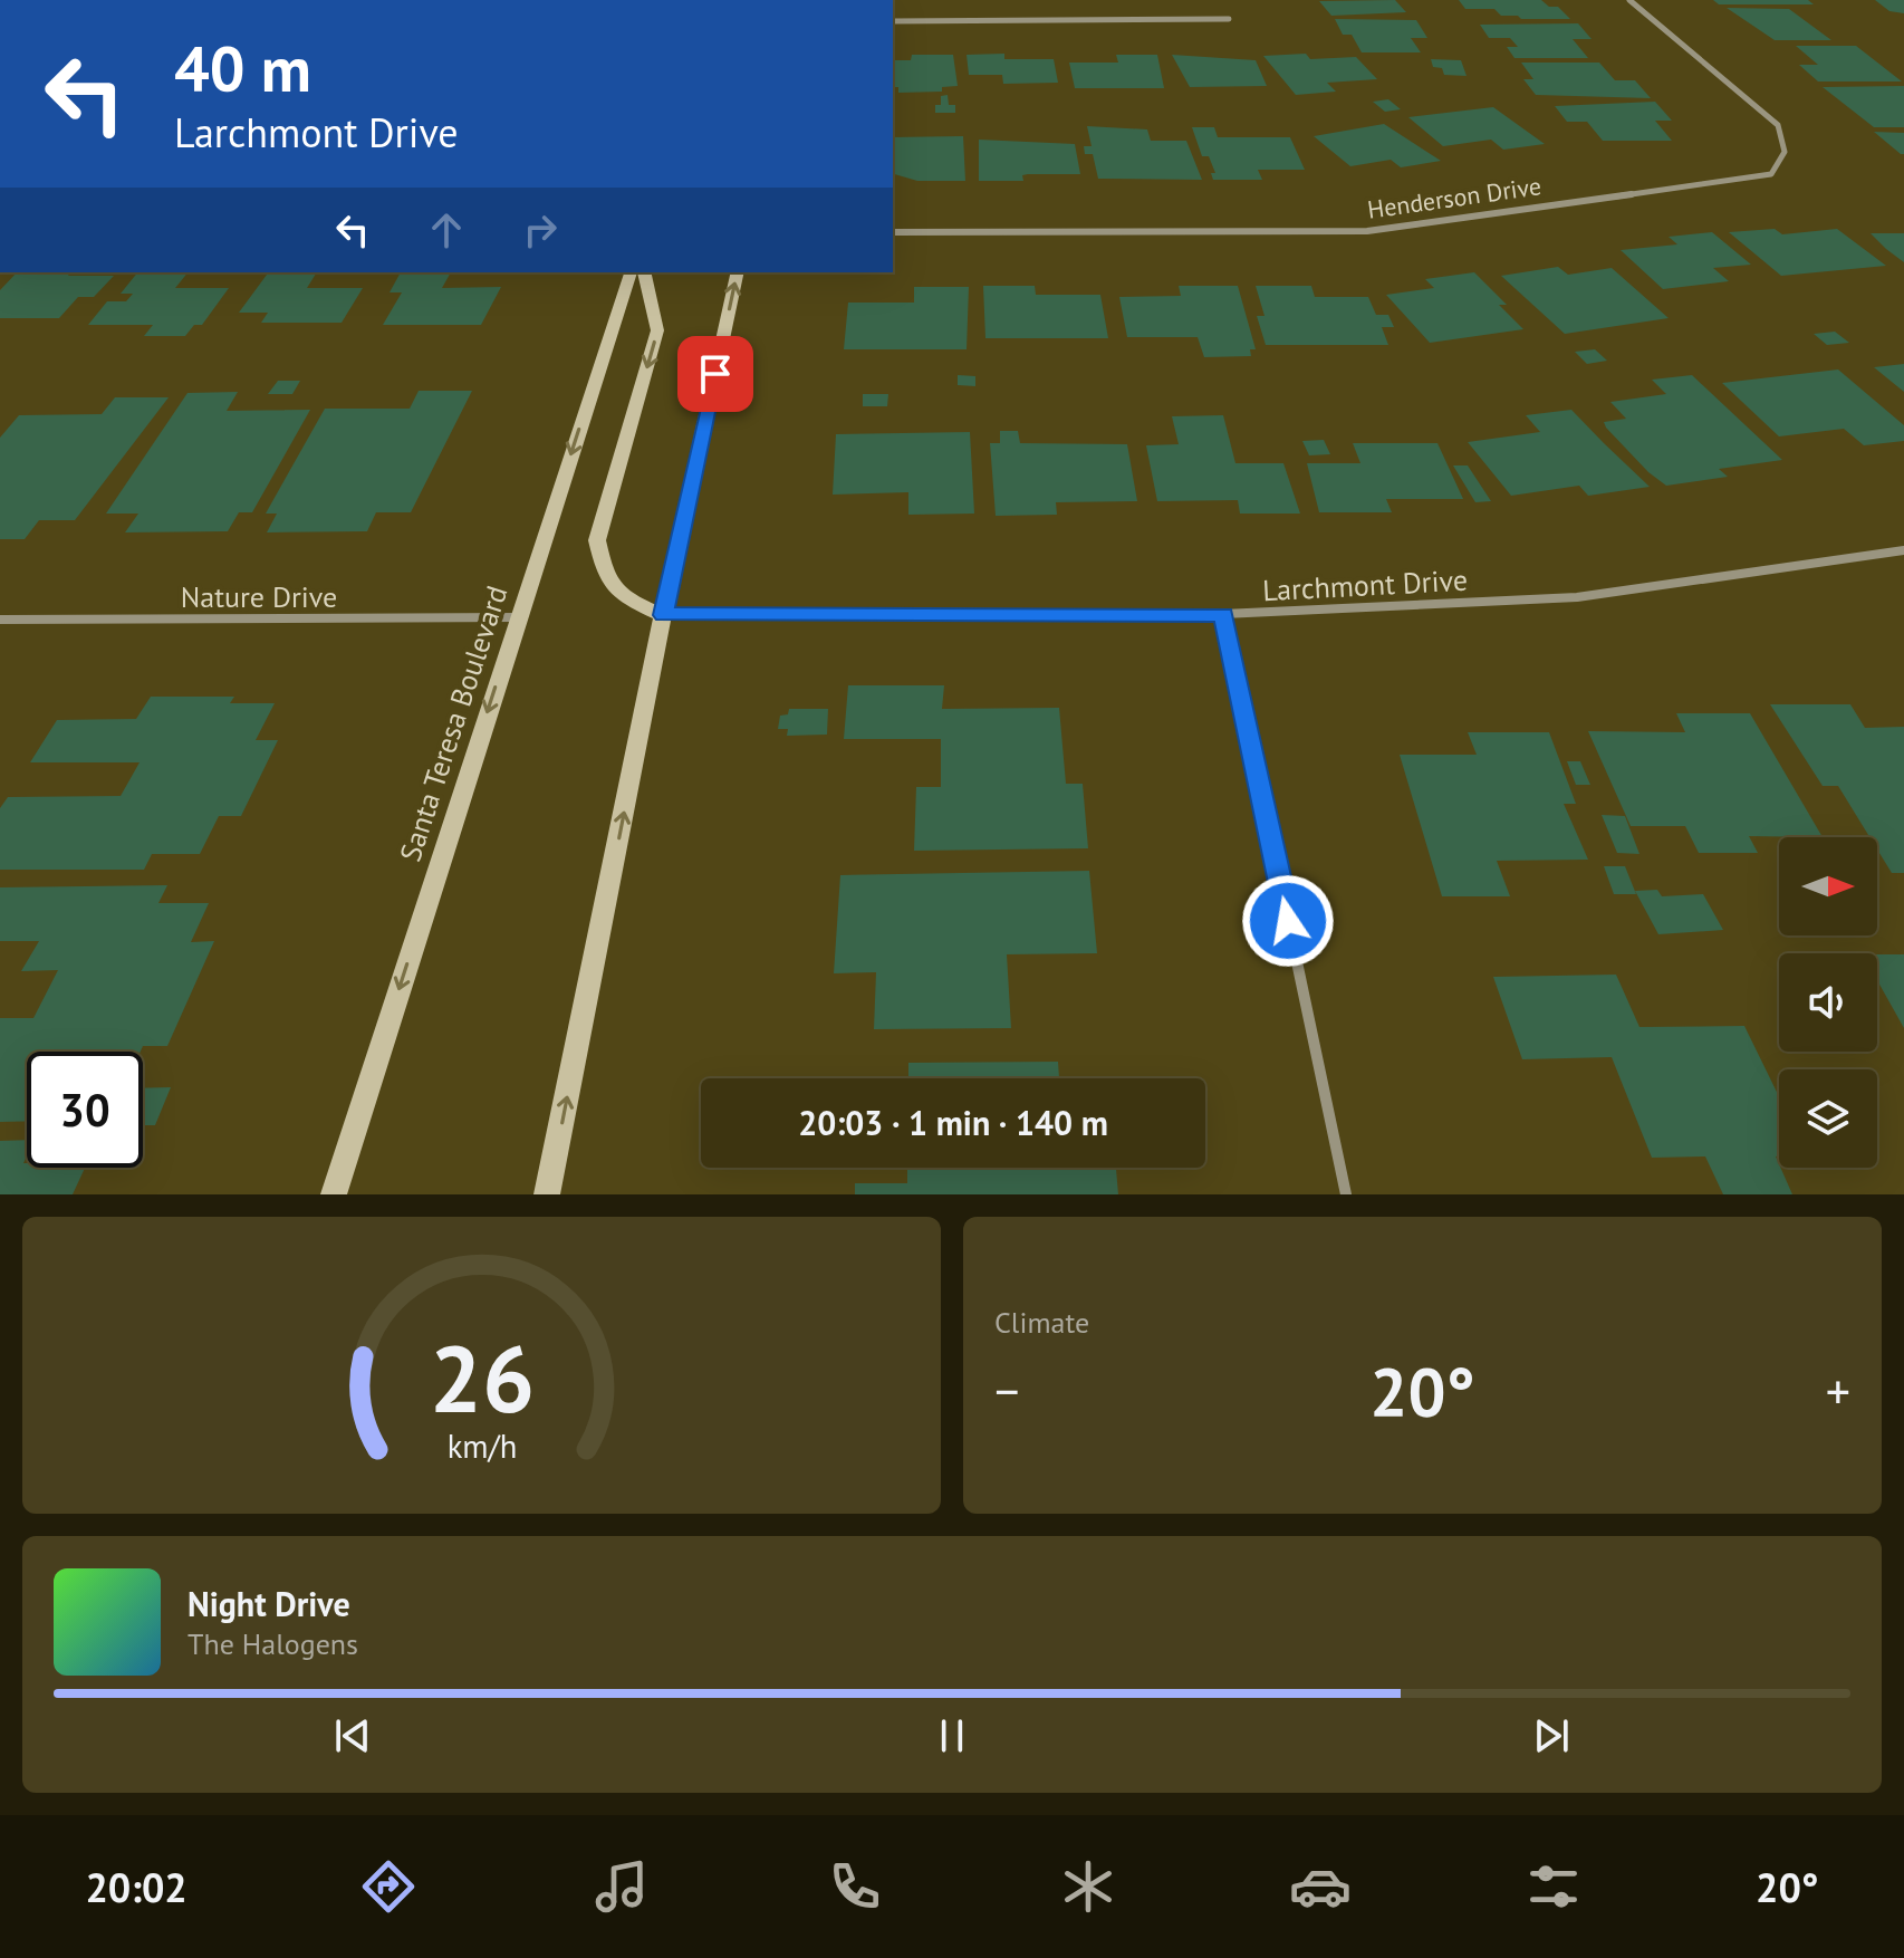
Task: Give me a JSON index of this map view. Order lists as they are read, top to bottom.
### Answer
{
  "streets": {
    "main road": ["Santa Teresa Boulevard"],
    "street": ["Henderson Drive", "Larchmont Drive", "Nature Drive"]
  },
  "crossings": [
    ["Nature Drive", "Santa Teresa Boulevard"]
  ],
  "north": "right",
  "page": {
    "turn": ["40 m", "Larchmont Drive"],
    "limit": "30",
    "trip": "20:03 · 1 min · 140 m",
    "tile": "Climate",
    "heat": ["−", "20°", "+"],
    "song": ["Night Drive", "The Halogens"],
    "tabs": ["20:02", "20°"],
    "gauge": ["26", "km/h"]
  }
}
